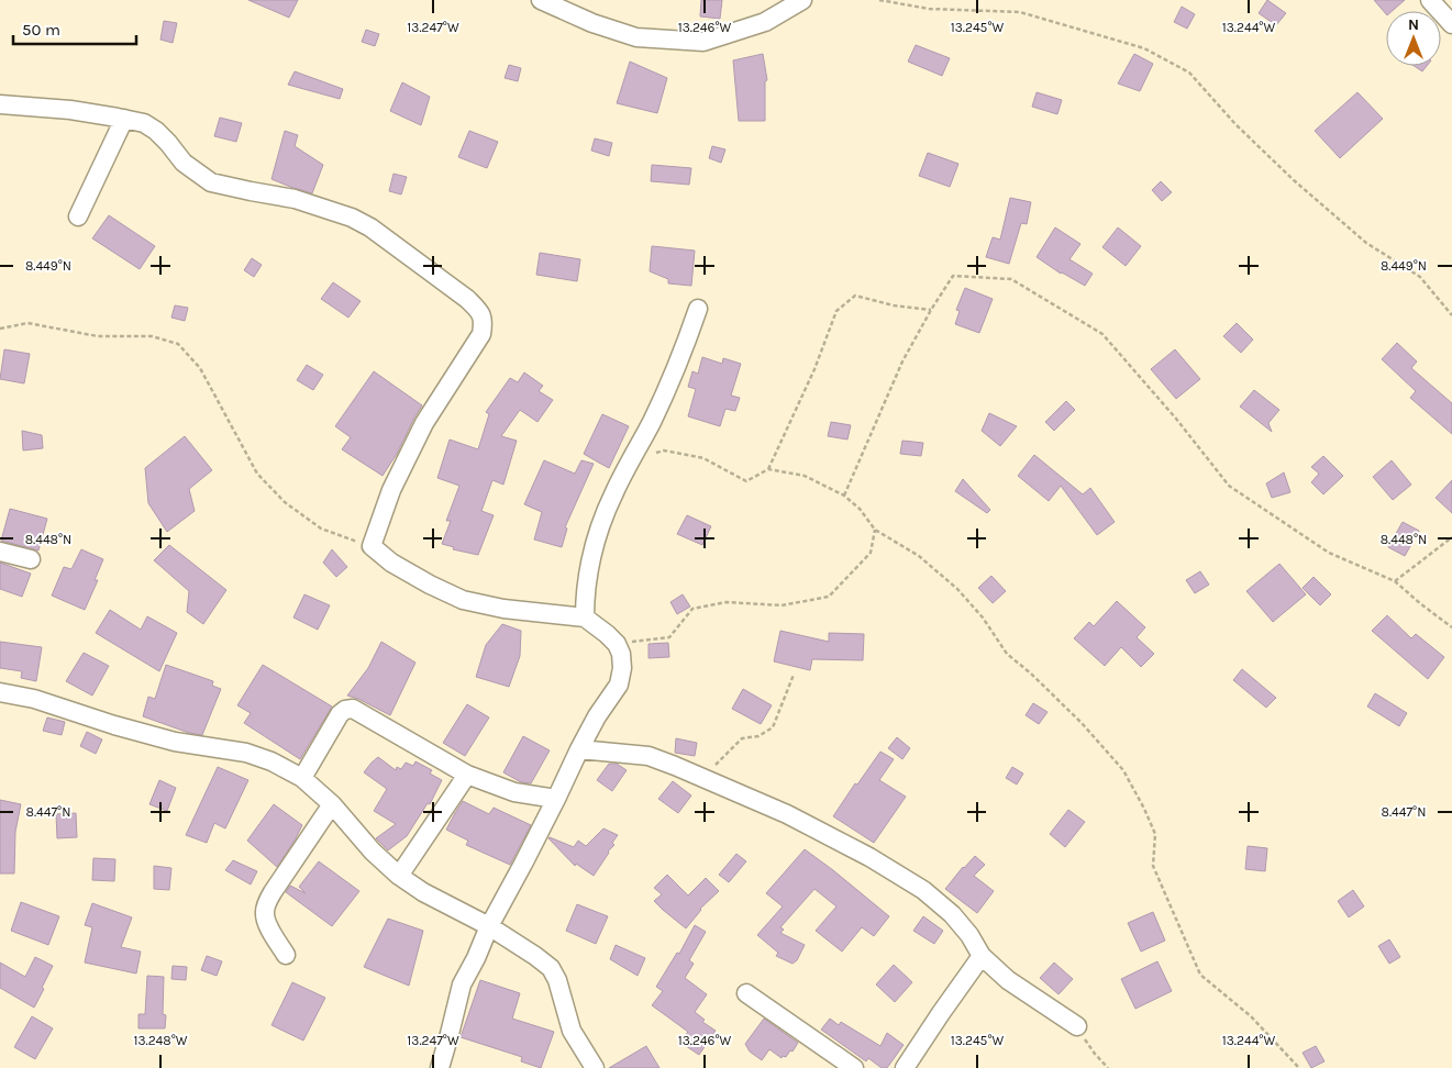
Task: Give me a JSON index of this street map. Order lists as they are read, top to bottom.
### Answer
{
  "scale_bar": "50 m",
  "north": "top",
  "coordinates": [
    "13.247°W",
    "13.246°W",
    "13.245°W",
    "13.244°W",
    "8.449°N",
    "8.448°N",
    "8.447°N",
    "13.248°W"
  ]
}
